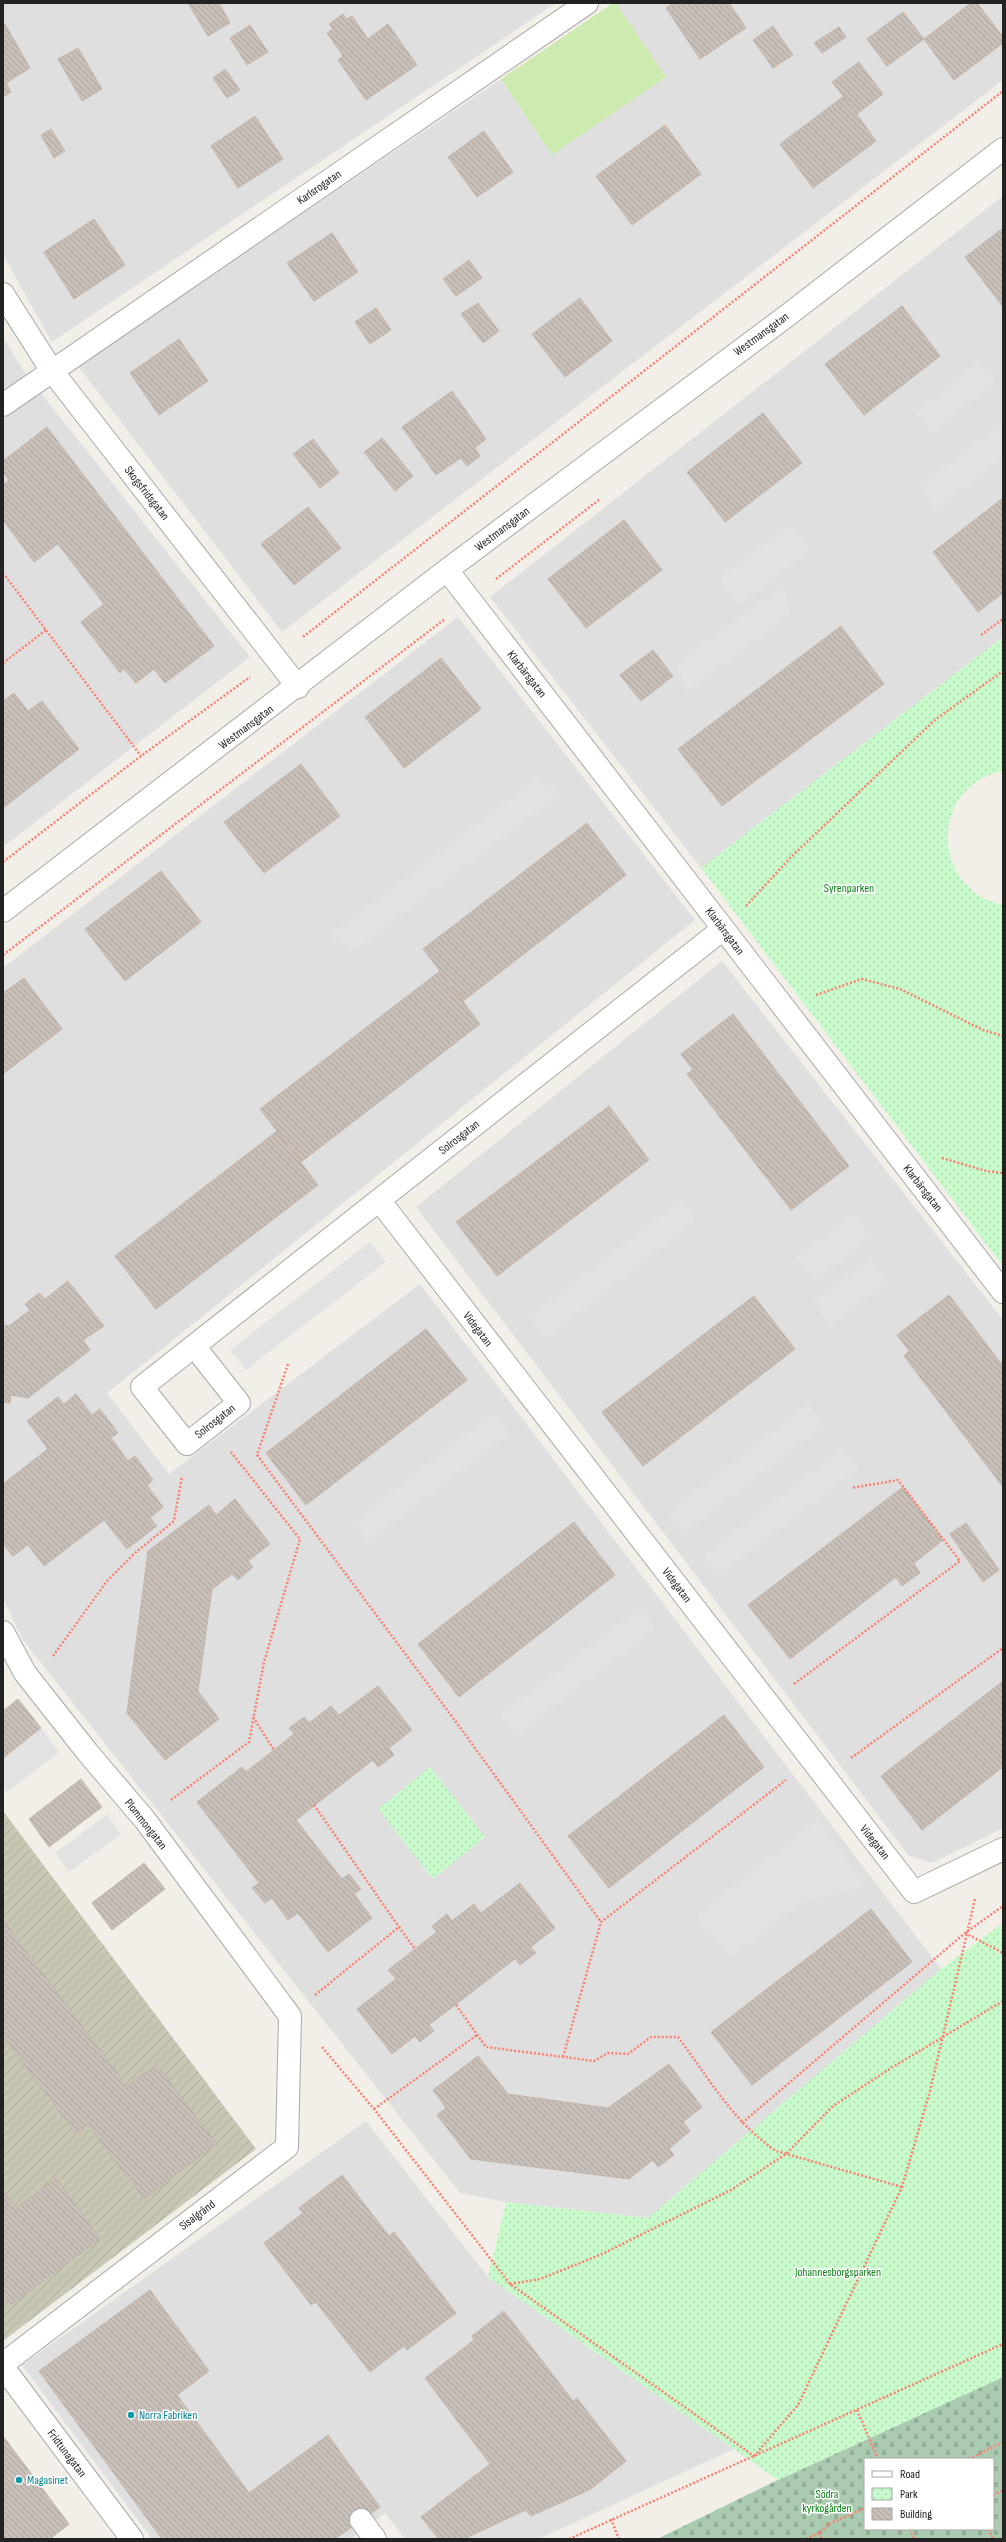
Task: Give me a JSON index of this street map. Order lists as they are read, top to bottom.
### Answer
{
  "streets": {
    "street": [
      "Karlsrogatan",
      "Westmansgatan",
      "Skogsfridsgatan",
      "Klarbärsgatan",
      "Solrosgatan",
      "Videgatan",
      "Plommongatan",
      "Sisalgränd",
      "Fridtunagatan"
    ]
  },
  "crossings": [
    ["Karlsrogatan", "Skogsfridsgatan"],
    ["Westmansgatan", "Skogsfridsgatan"],
    ["Westmansgatan", "Klarbärsgatan"],
    ["Klarbärsgatan", "Solrosgatan"],
    ["Solrosgatan", "Videgatan"],
    ["Plommongatan", "Sisalgränd"],
    ["Sisalgränd", "Fridtunagatan"]
  ],
  "parks": ["Syrenparken", "Johannesborgsparken", "Södra kyrkogården"],
  "places": ["Norra Fabriken", "Magasinet"],
  "legend": ["Road", "Park", "Building"]
}
